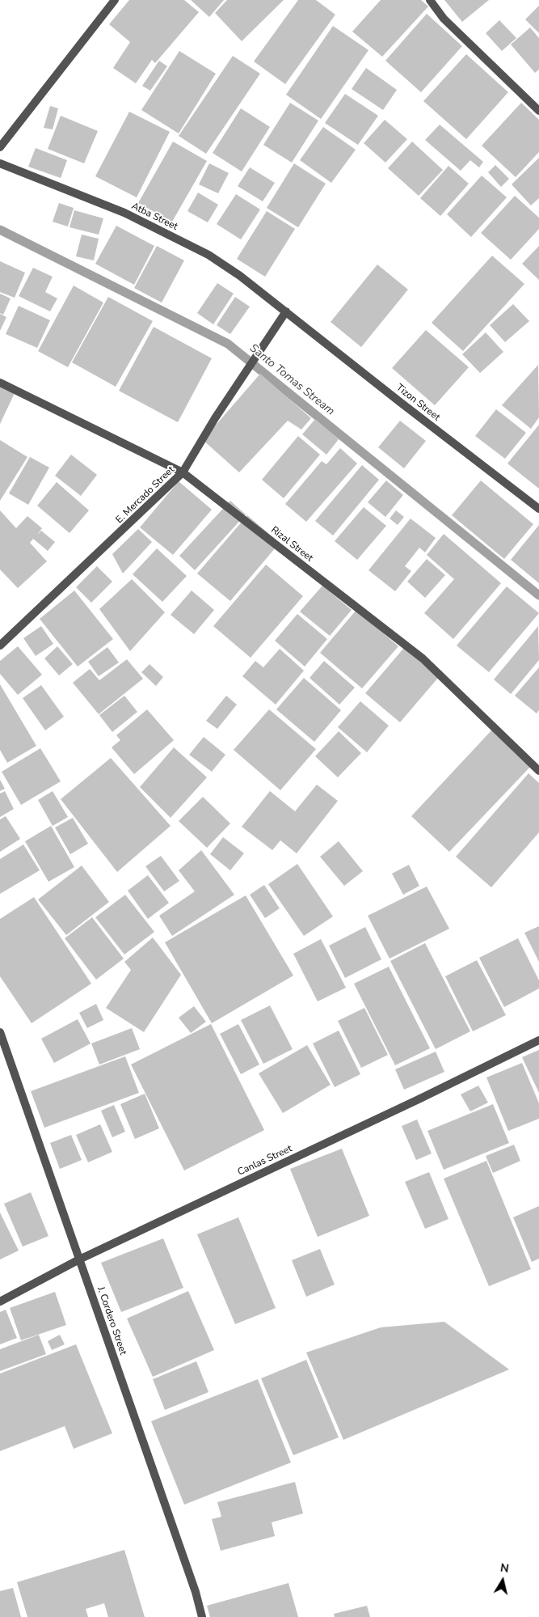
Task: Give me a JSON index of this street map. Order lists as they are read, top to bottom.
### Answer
{
  "streets": {
    "street": [
      "Atba Street",
      "Tizon Street",
      "E. Mercado Street",
      "Rizal Street",
      "Canlas Street",
      "J. Cordero Street"
    ]
  },
  "crossings": [
    ["Atba Street", "Tizon Street"],
    ["Atba Street", "E. Mercado Street"],
    ["Tizon Street", "E. Mercado Street"],
    ["E. Mercado Street", "Rizal Street"],
    ["Canlas Street", "J. Cordero Street"]
  ],
  "water": ["Santo Tomas Stream"],
  "north": "top"
}
